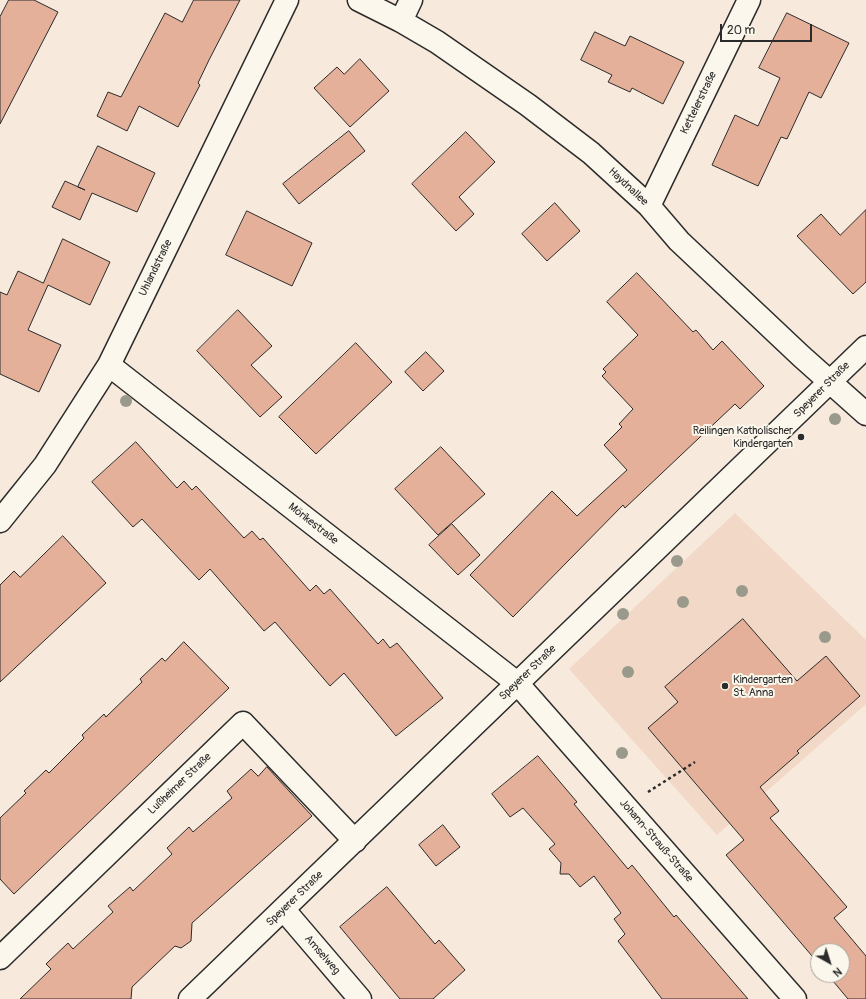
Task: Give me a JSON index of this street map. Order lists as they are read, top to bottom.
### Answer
{
  "streets": {
    "street": [
      "Kettelerstraße",
      "Haydnallee",
      "Uhlandstraße",
      "Speyerer Straße",
      "Mörikestraße",
      "Lußheimer Straße",
      "Johann-Strauß-Straße",
      "Amselweg"
    ]
  },
  "crossings": [
    ["Kettelerstraße", "Haydnallee"],
    ["Haydnallee", "Speyerer Straße"],
    ["Uhlandstraße", "Mörikestraße"],
    ["Speyerer Straße", "Mörikestraße"],
    ["Speyerer Straße", "Lußheimer Straße"],
    ["Speyerer Straße", "Johann-Strauß-Straße"],
    ["Speyerer Straße", "Amselweg"],
    ["Mörikestraße", "Johann-Strauß-Straße"]
  ],
  "places": ["Reilingen Katholischer Kindergarten", "Kindergarten St. Anna"],
  "scale_bar": "20 m",
  "north": "bottom right"
}
